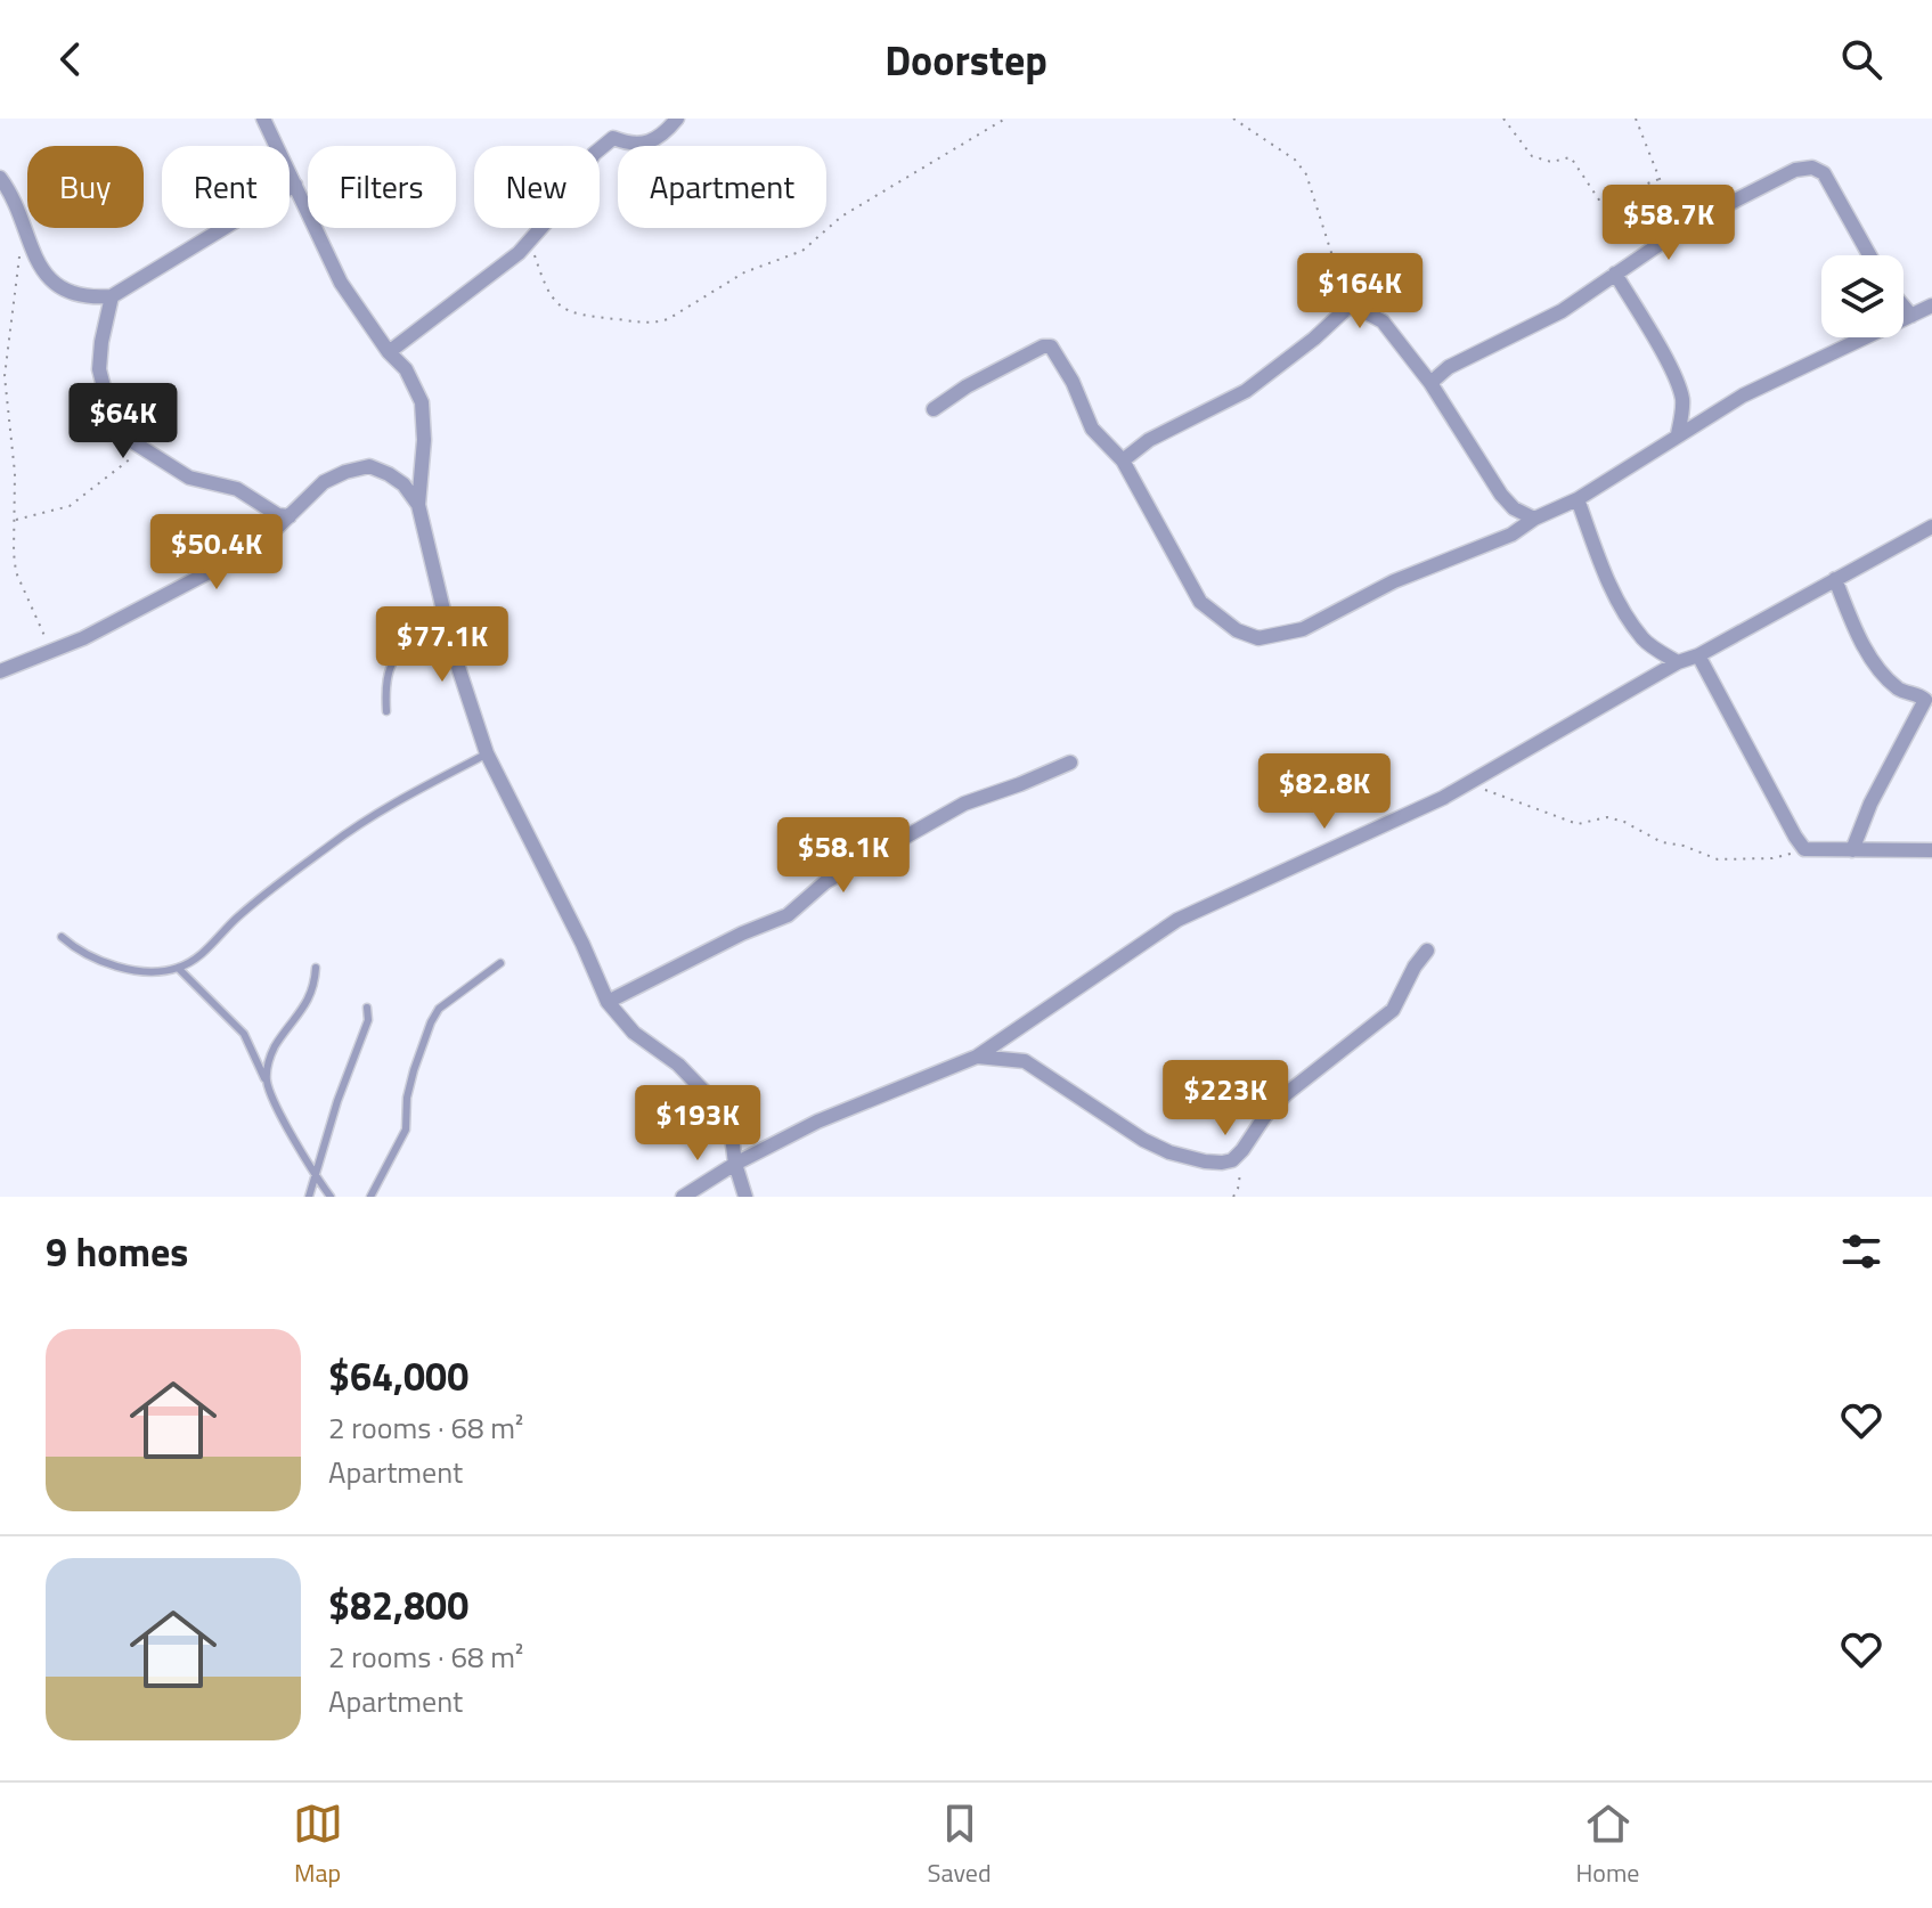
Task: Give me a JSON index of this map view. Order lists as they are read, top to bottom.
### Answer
{
  "page": {
    "header": "Doorstep",
    "chip": [
      "Buy",
      "Rent",
      "Filters",
      "New",
      "Apartment"
    ],
    "price": [
      "$58.7K",
      "$164K",
      "$64K",
      "$50.4K",
      "$77.1K",
      "$82.8K",
      "$58.1K",
      "$223K",
      "$193K"
    ],
    "heading": "9 homes",
    "list": [
      {
        "name": "$64,000",
        "note": "2 rooms · 68 m² · Apartment"
      },
      {
        "name": "$82,800",
        "note": "2 rooms · 68 m² · Apartment"
      }
    ],
    "tabs": ["Map", "Saved", "Home"]
  }
}
